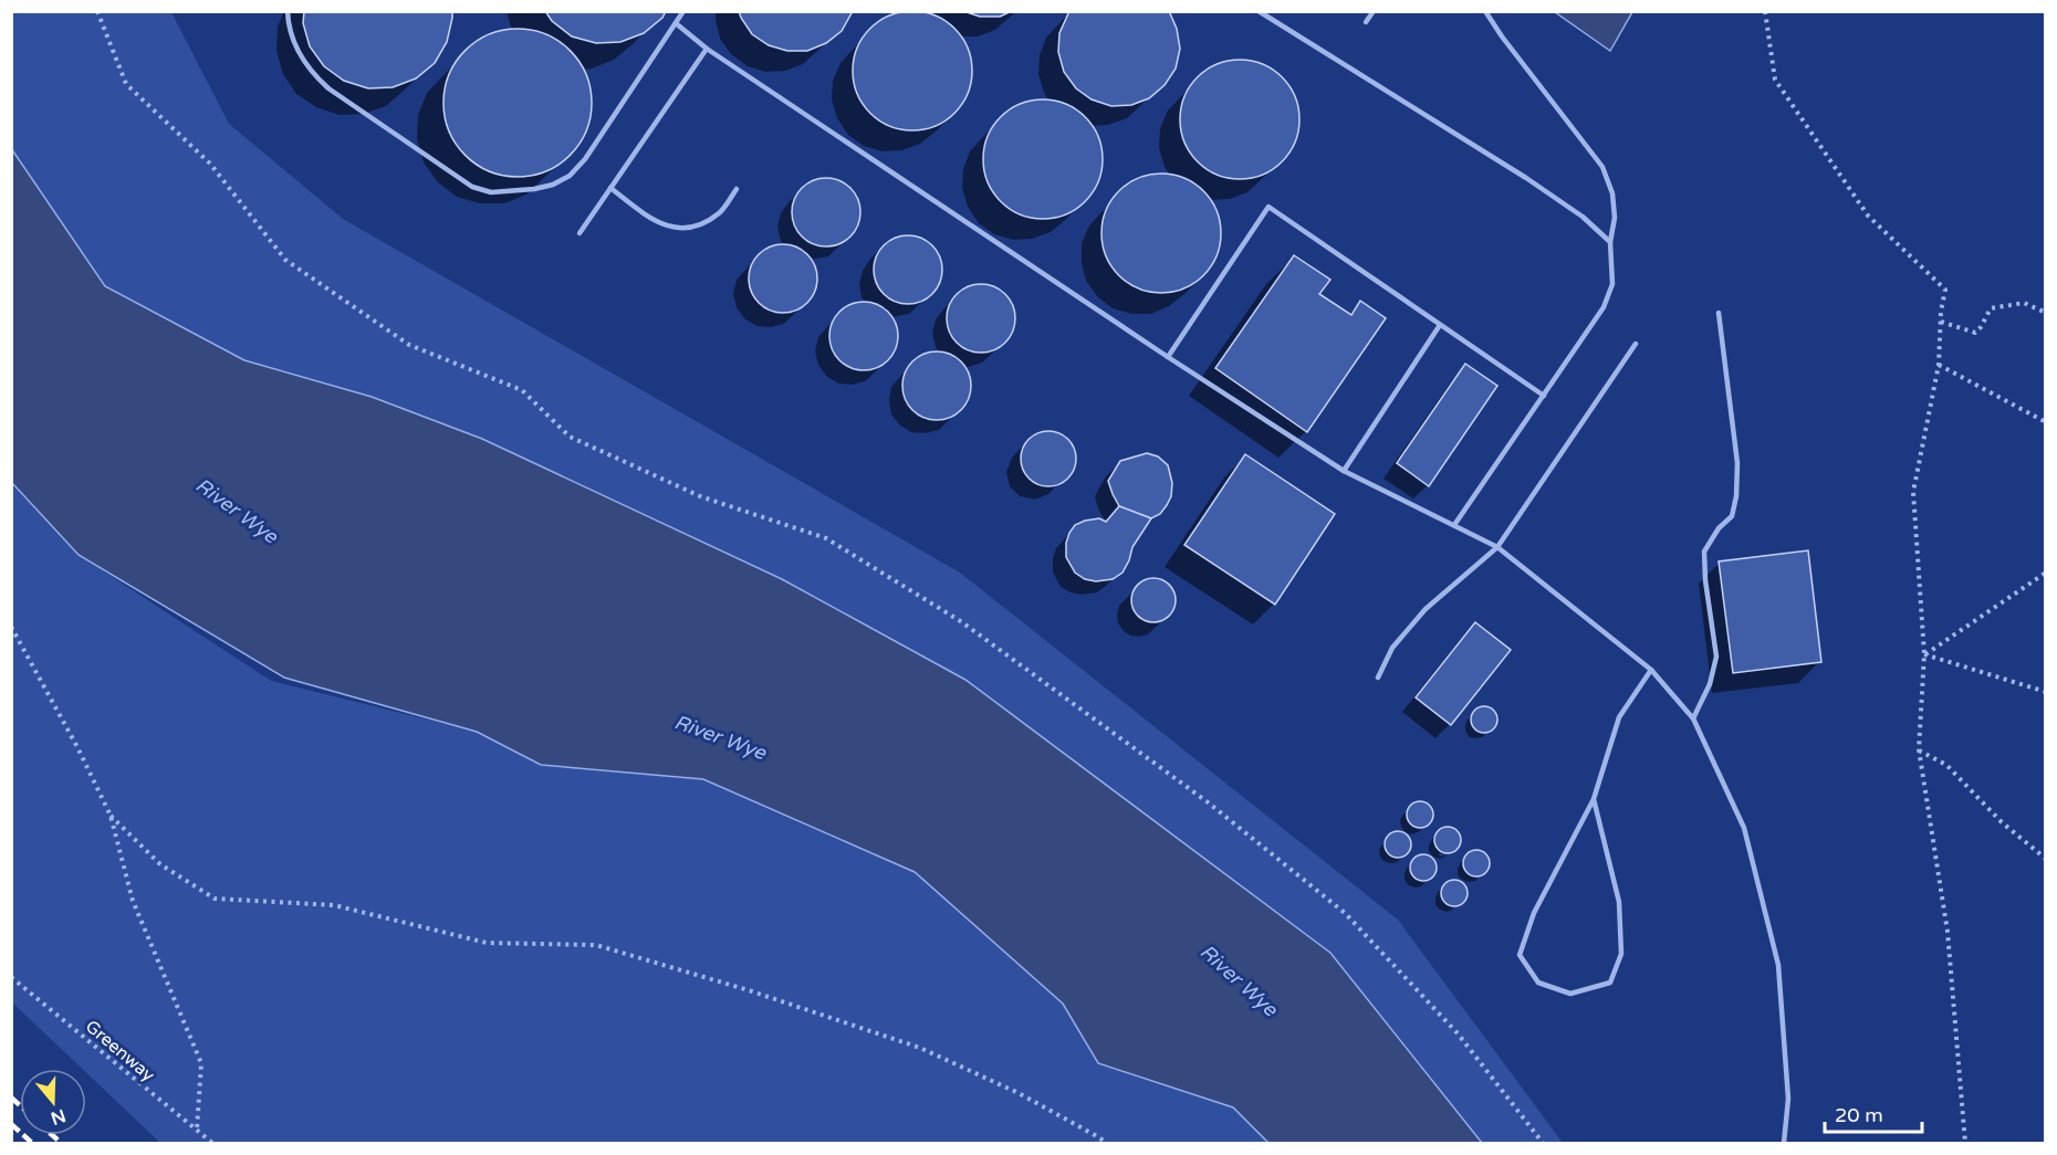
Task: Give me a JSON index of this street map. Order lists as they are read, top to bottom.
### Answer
{
  "streets": {
    "path": ["Greenway"]
  },
  "water": ["River Wye"],
  "scale_bar": "20 m",
  "north": "bottom"
}
